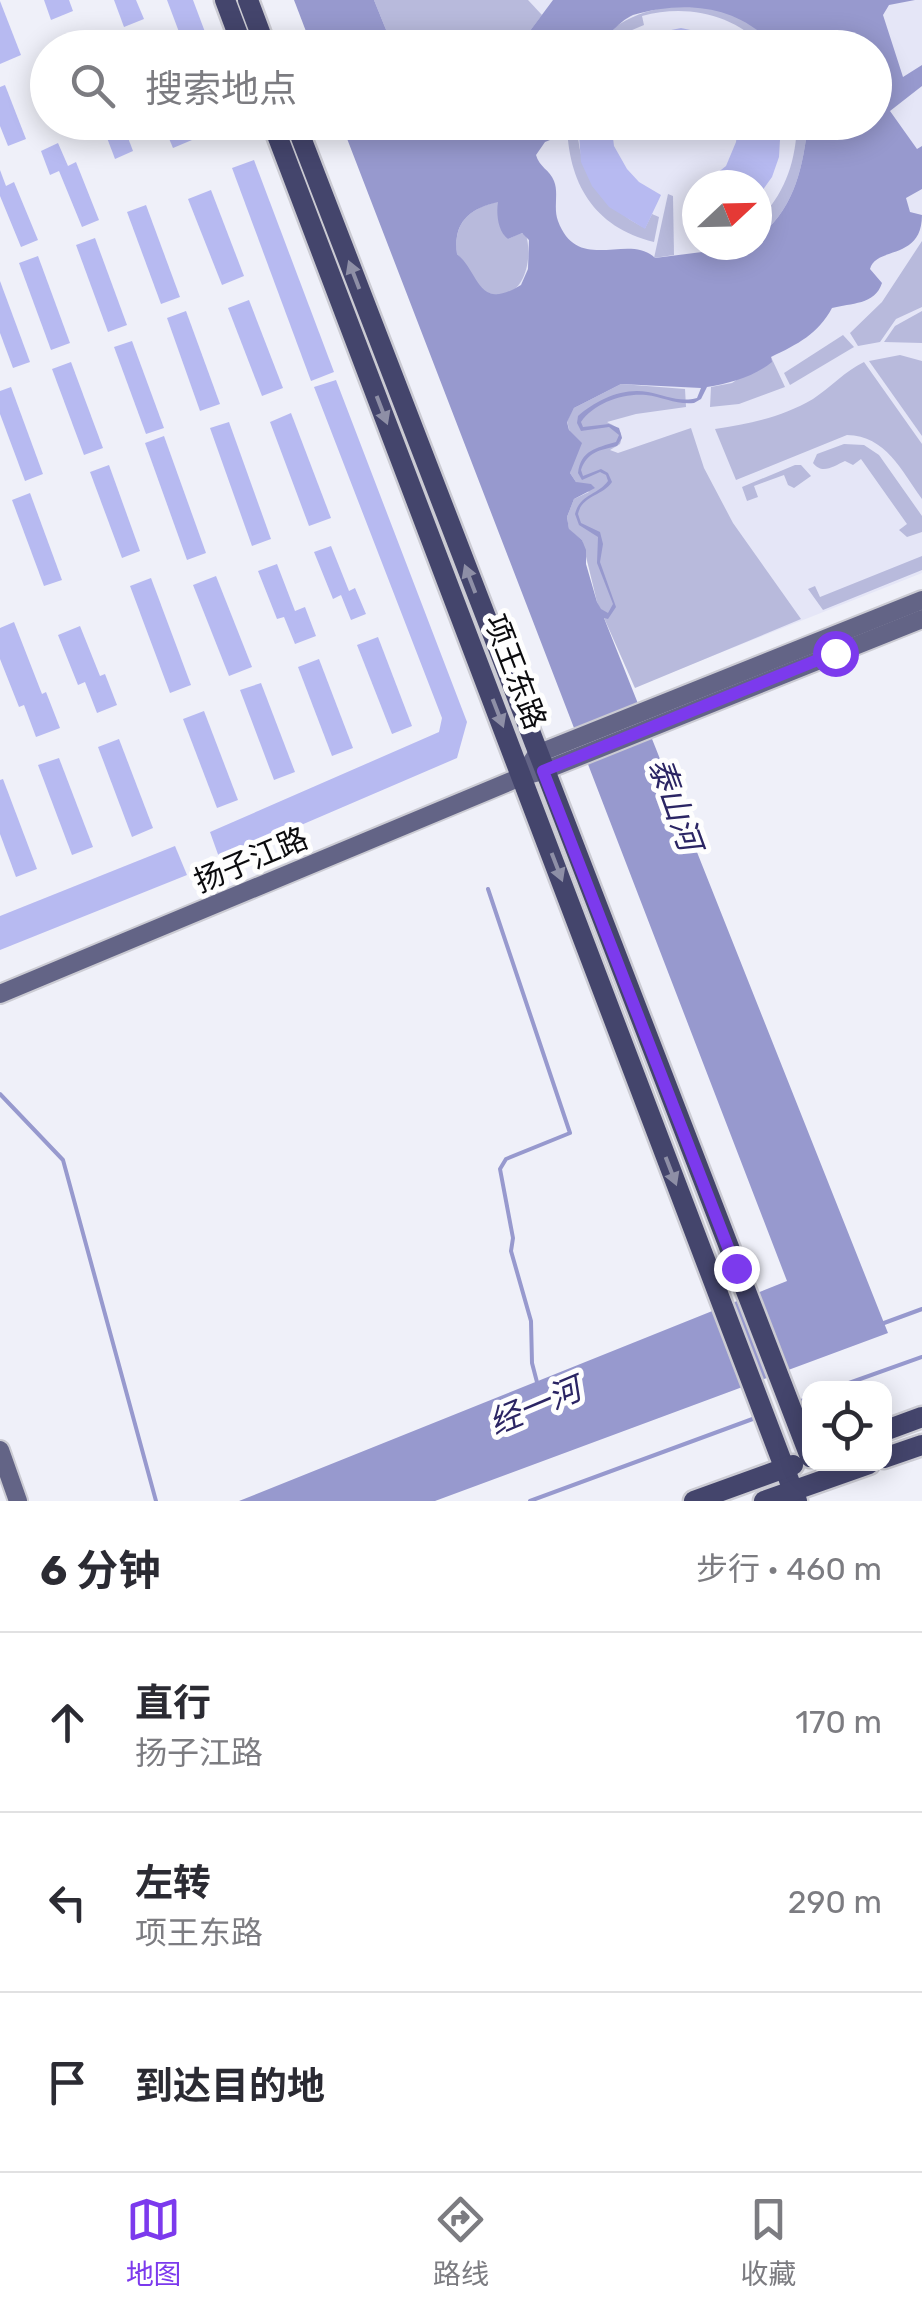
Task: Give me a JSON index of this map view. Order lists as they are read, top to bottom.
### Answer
{
  "streets": {
    "main road": ["项王东路"],
    "street": ["扬子江路"]
  },
  "crossings": [
    ["项王东路", "扬子江路"]
  ],
  "water": ["泰山河", "经一河"],
  "north": "right",
  "page": {
    "search": "搜索地点",
    "heading": ["6 分钟", "步行 · 460 m"],
    "list": [
      ["直行", "扬子江路", "170 m"],
      ["左转", "项王东路", "290 m"],
      "到达目的地"
    ],
    "nav": ["地图", "路线", "收藏"]
  }
}
